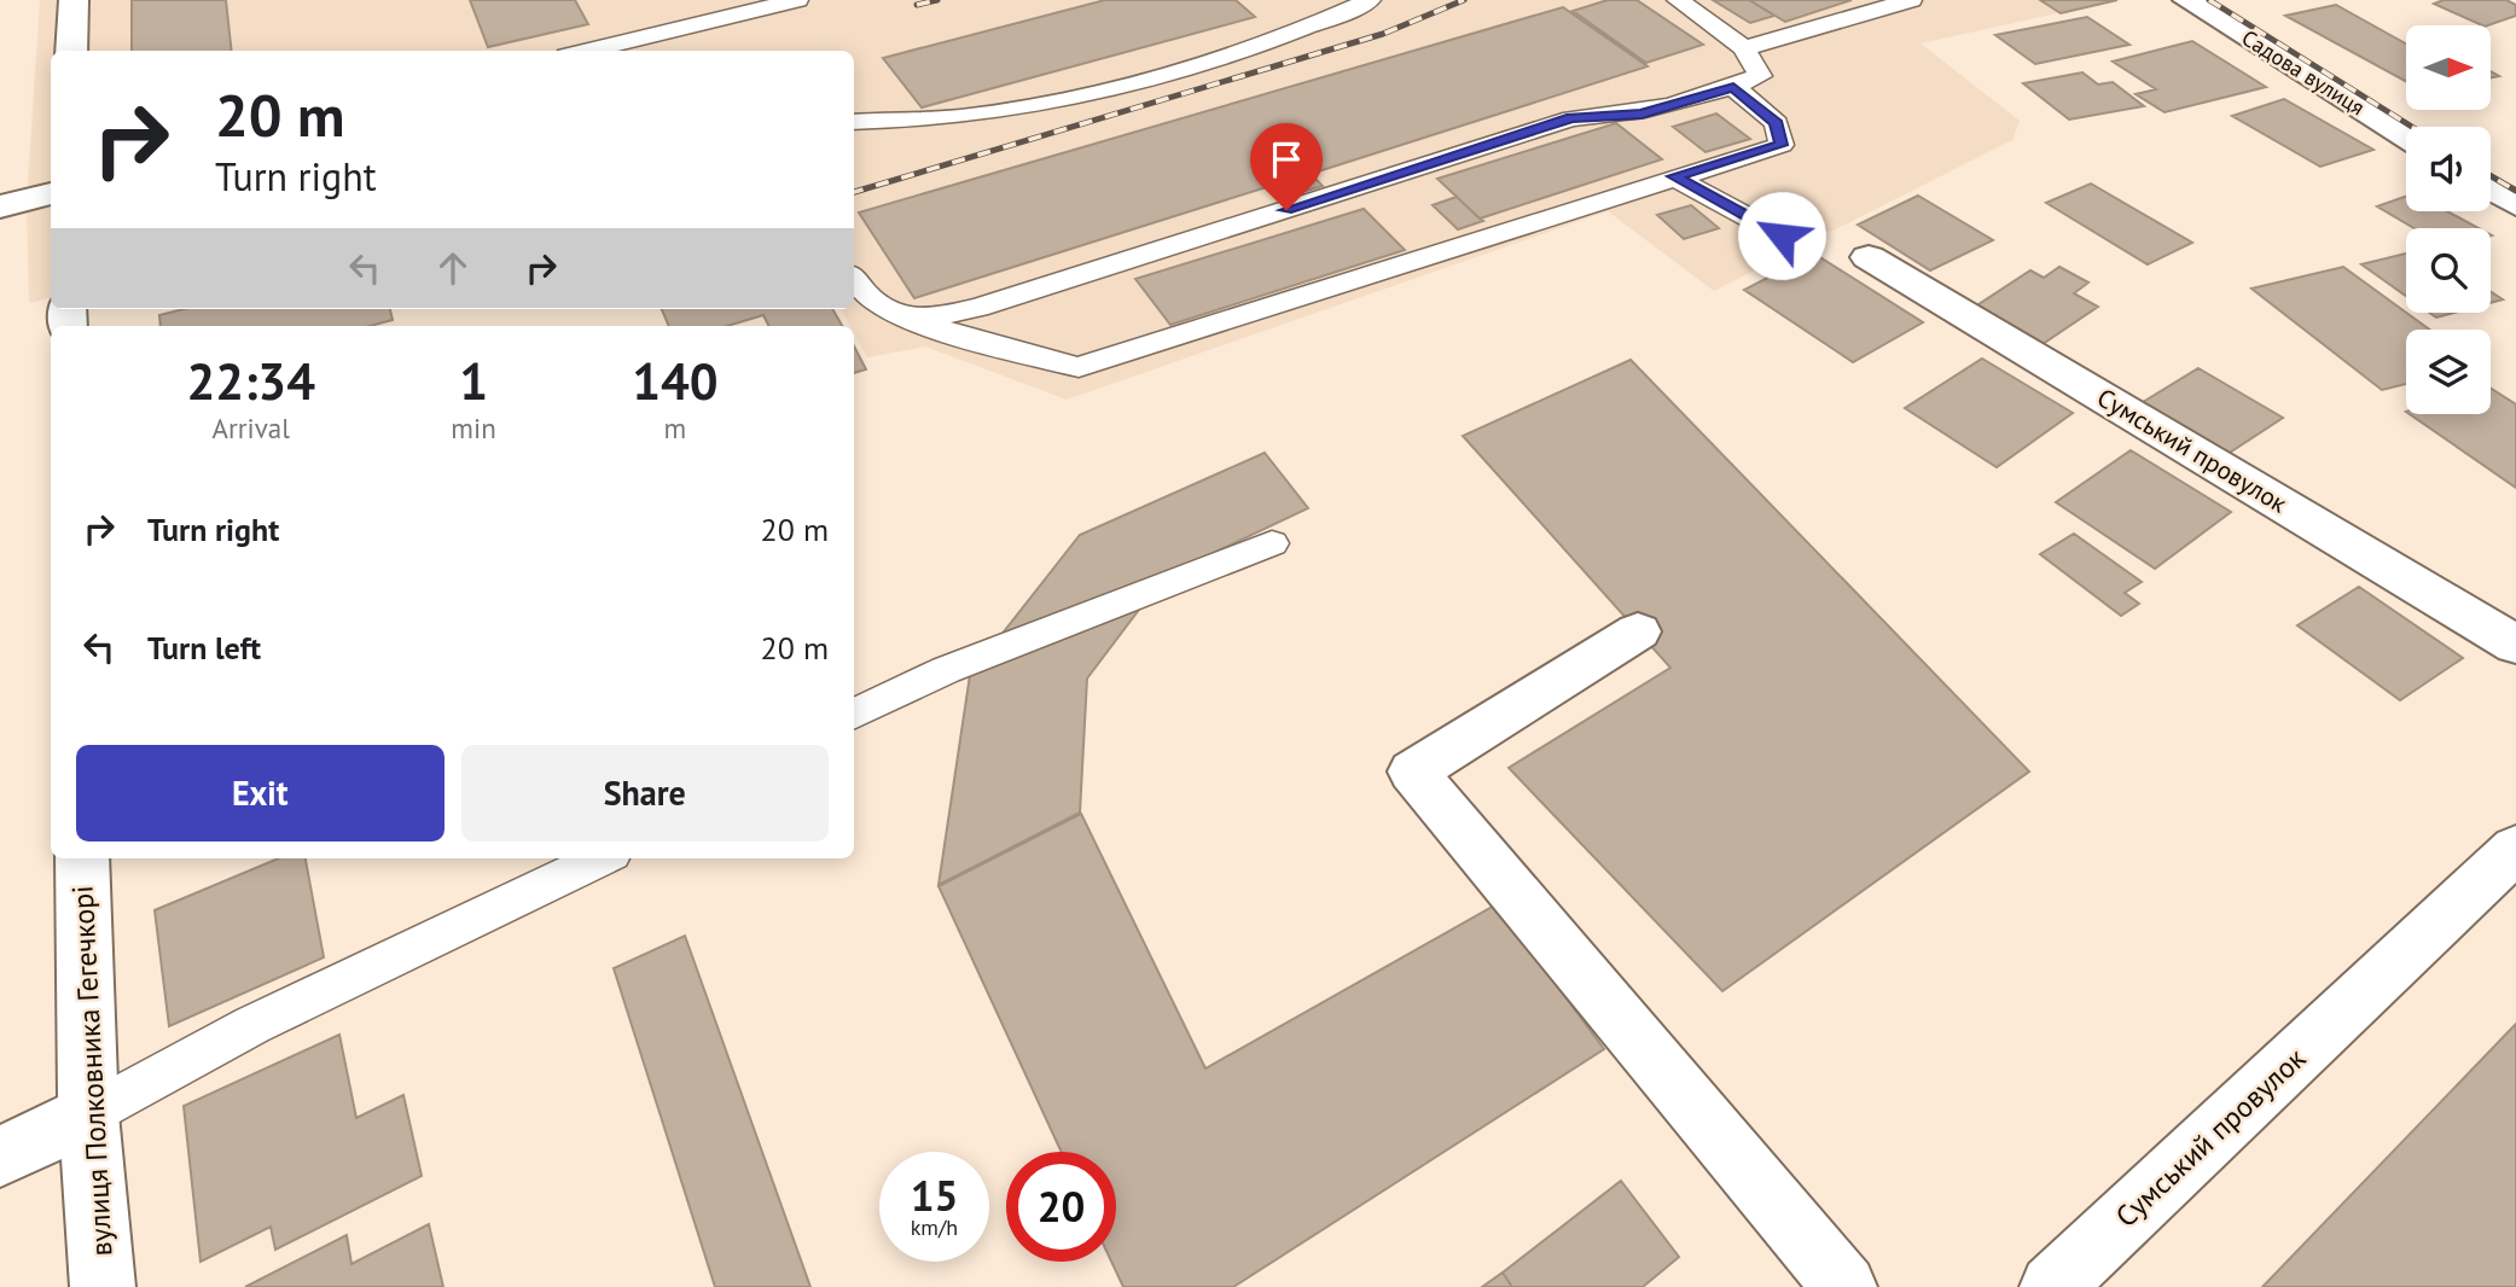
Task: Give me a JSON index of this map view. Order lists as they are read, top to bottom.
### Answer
{
  "streets": {
    "street": ["Садова вулиця", "Сумський провулок", "вулиця Полковника Гегечкорі"]
  },
  "north": "right",
  "page": {
    "turn": ["20 m", "Turn right"],
    "eta": [
      "22:34",
      "Arrival",
      "1",
      "min",
      "140",
      "m"
    ],
    "list": [
      {
        "name": "Turn right",
        "value": "20 m"
      },
      {
        "name": "Turn left",
        "value": "20 m"
      }
    ],
    "buttons": ["Exit", "Share"],
    "speed": "15 km/h",
    "limit": "20"
  }
}
